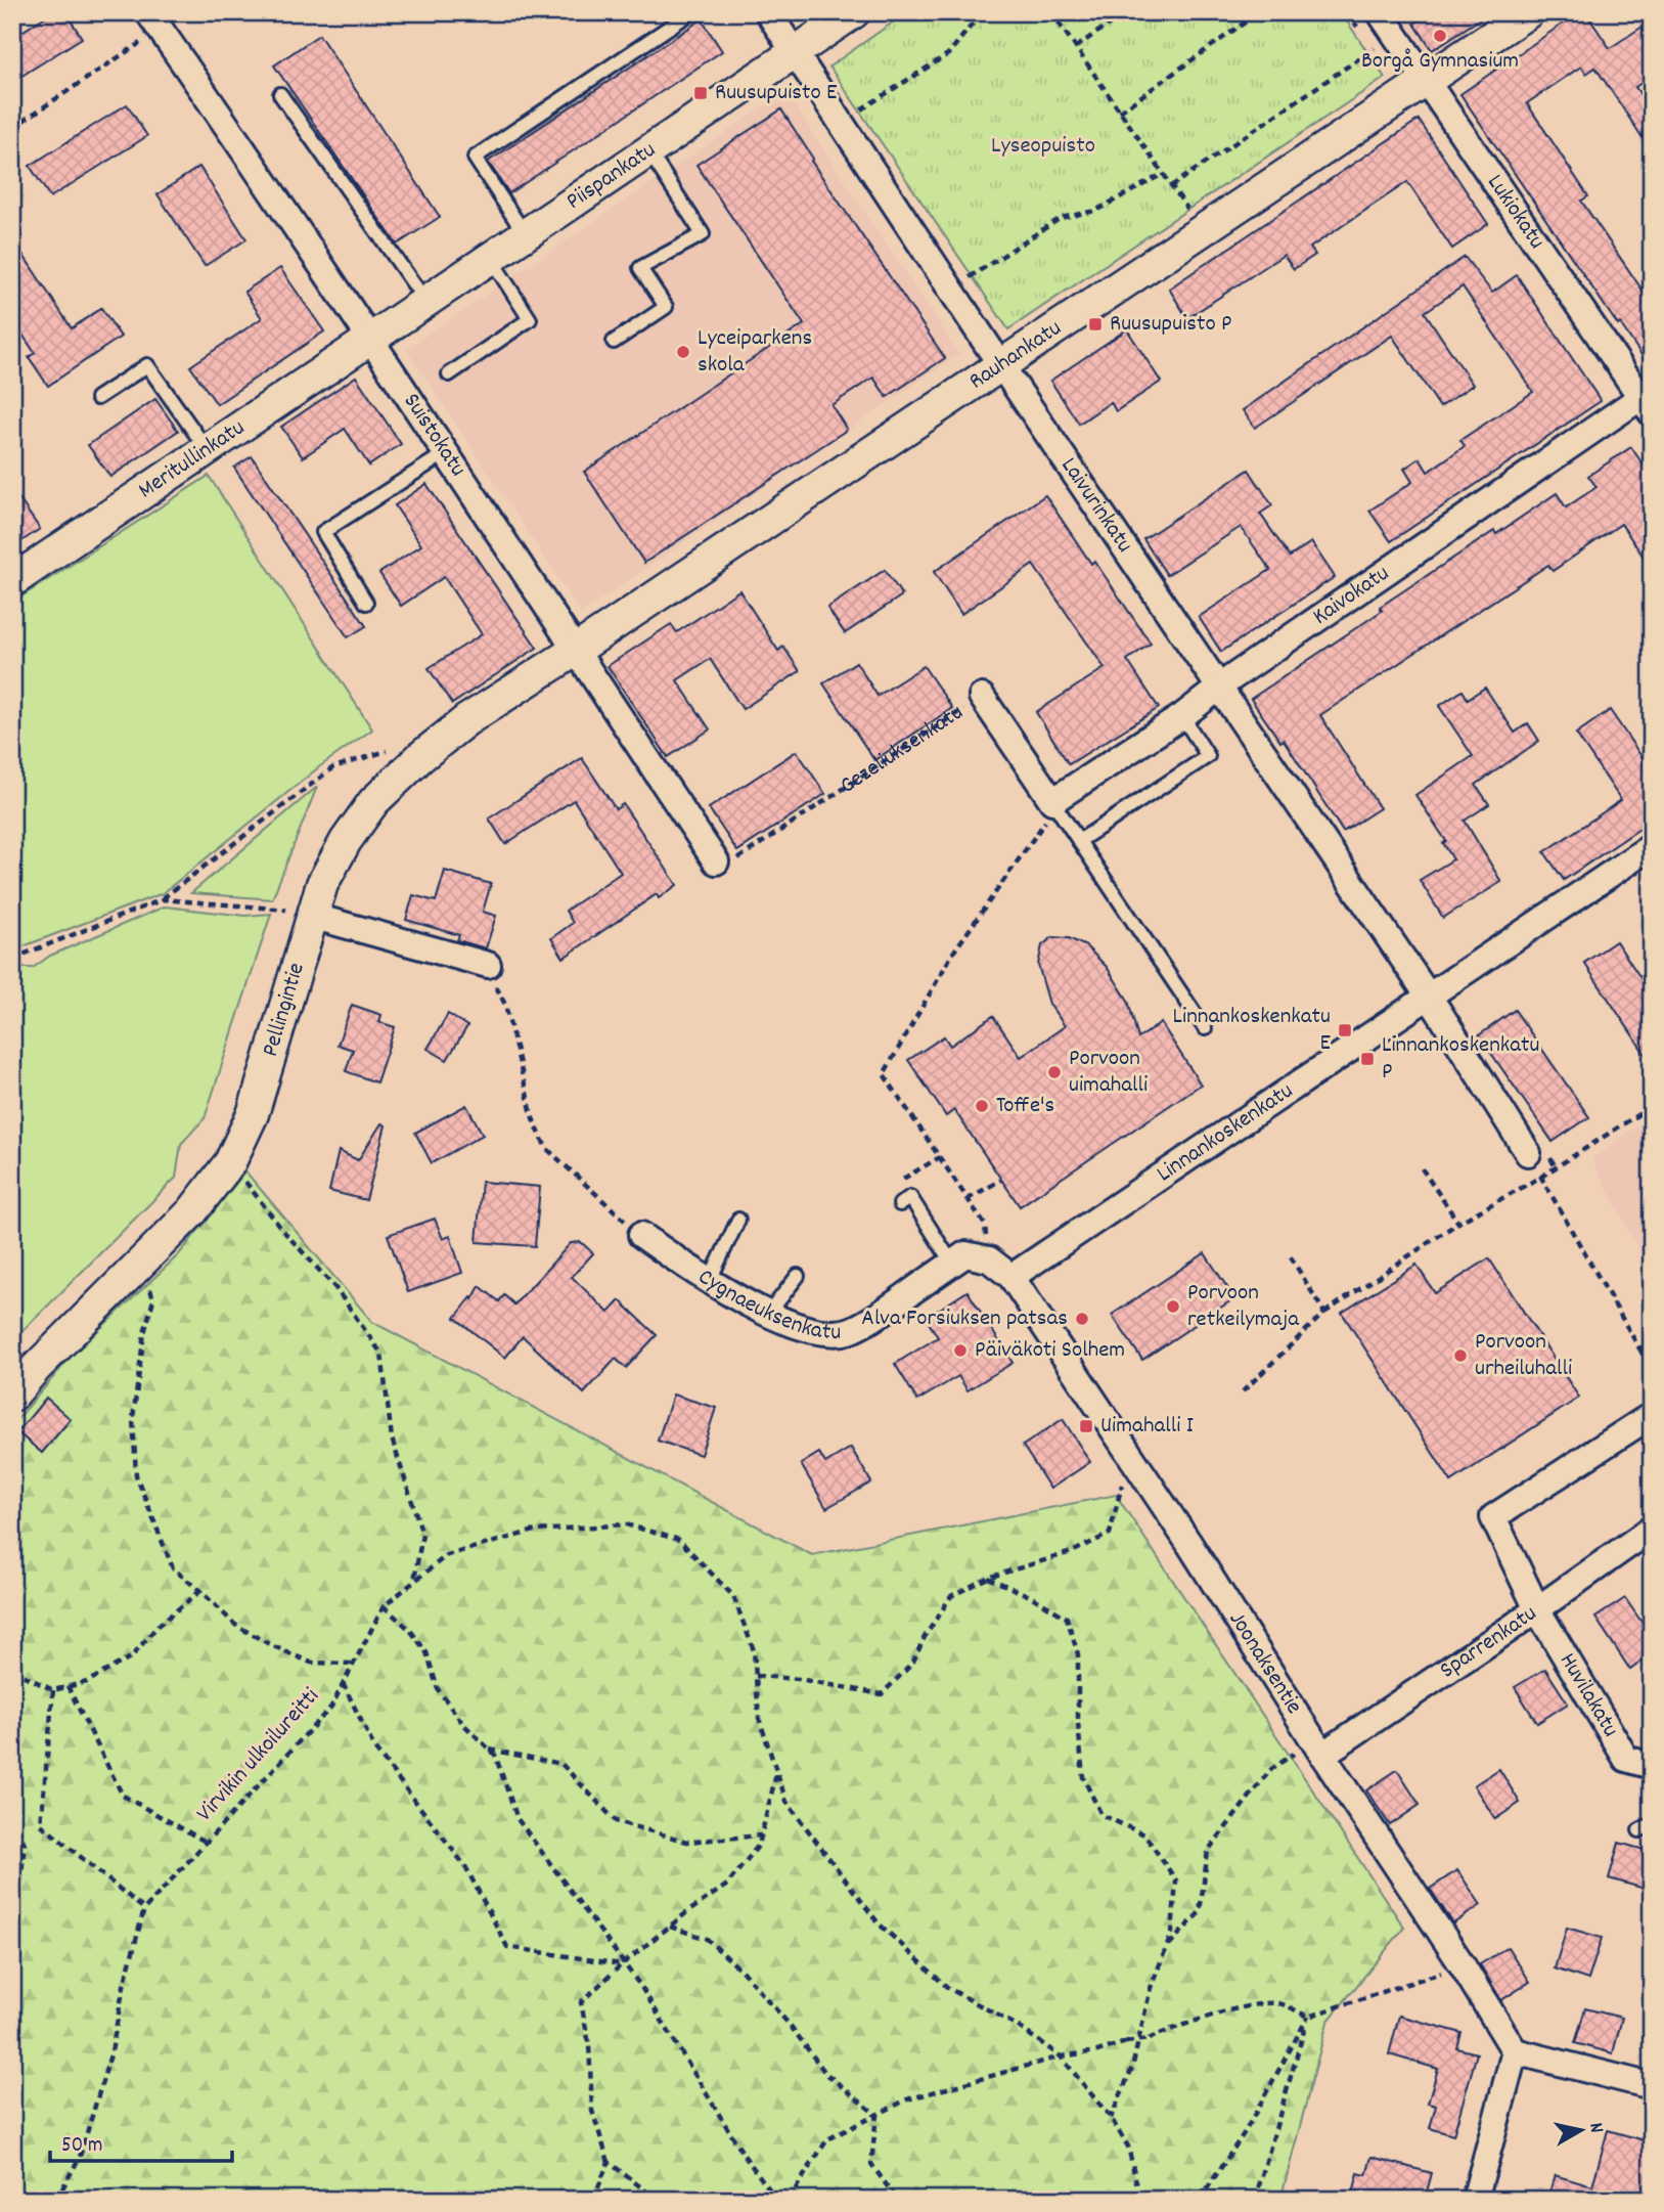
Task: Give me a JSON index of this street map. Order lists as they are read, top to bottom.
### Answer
{
  "streets": {
    "street": [
      "Piispankatu",
      "Lukiokatu",
      "Rauhankatu",
      "Suistokatu",
      "Meritullinkatu",
      "Laivurinkatu",
      "Kaivokatu",
      "Gezeliuksenkatu",
      "Pellingintie",
      "Linnankoskenkatu",
      "Cygnaeuksenkatu",
      "Sparrenkatu",
      "Joonaksentie",
      "Huvilakatu"
    ],
    "path": ["Virvikin ulkoilureitti"]
  },
  "crossings": [
    ["Piispankatu", "Suistokatu"],
    ["Piispankatu", "Meritullinkatu"],
    ["Piispankatu", "Laivurinkatu"],
    ["Lukiokatu", "Rauhankatu"],
    ["Lukiokatu", "Kaivokatu"],
    ["Rauhankatu", "Suistokatu"],
    ["Rauhankatu", "Laivurinkatu"],
    ["Rauhankatu", "Pellingintie"],
    ["Suistokatu", "Meritullinkatu"],
    ["Suistokatu", "Gezeliuksenkatu"],
    ["Suistokatu", "Pellingintie"],
    ["Laivurinkatu", "Kaivokatu"],
    ["Laivurinkatu", "Linnankoskenkatu"],
    ["Kaivokatu", "Gezeliuksenkatu"],
    ["Linnankoskenkatu", "Joonaksentie"],
    ["Sparrenkatu", "Joonaksentie"],
    ["Sparrenkatu", "Huvilakatu"]
  ],
  "parks": ["Lyseopuisto"],
  "places": {
    "other": [
      "Borgå Gymnasium",
      "Lyceiparkens skola",
      "Porvoon uimahalli",
      "Toffe's",
      "Porvoon retkeilymaja",
      "Alva Forsiuksen patsas",
      "Päiväkoti Solhem",
      "Porvoon urheiluhalli"
    ],
    "transit": [
      "Ruusupuisto E",
      "Ruusupuisto P",
      "Linnankoskenkatu E",
      "Linnankoskenkatu P",
      "Uimahalli I"
    ]
  },
  "scale_bar": "50 m",
  "north": "right"
}
